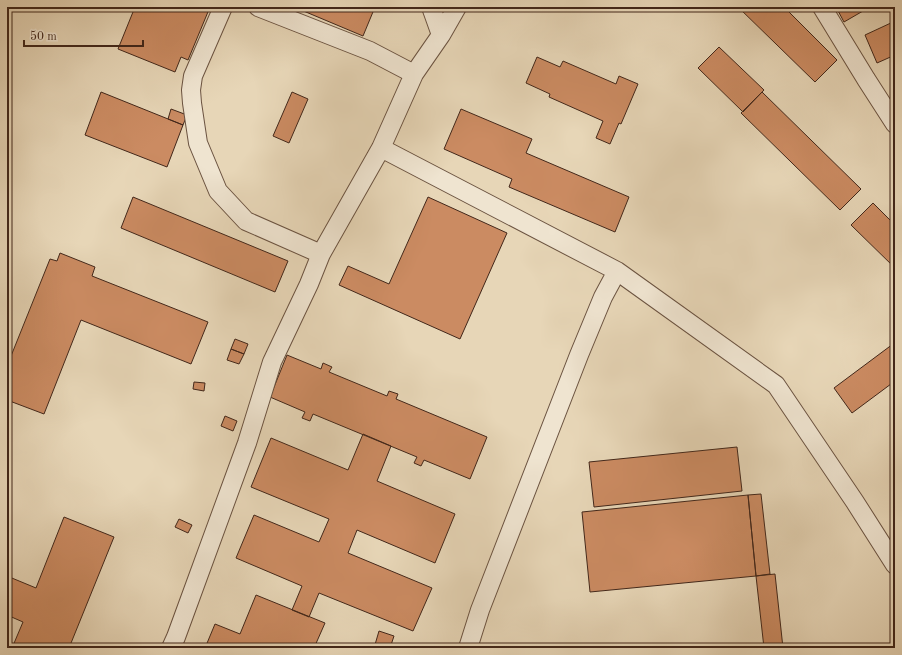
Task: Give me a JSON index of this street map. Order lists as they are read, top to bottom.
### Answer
{
  "scale_bar": "50 m"
}
